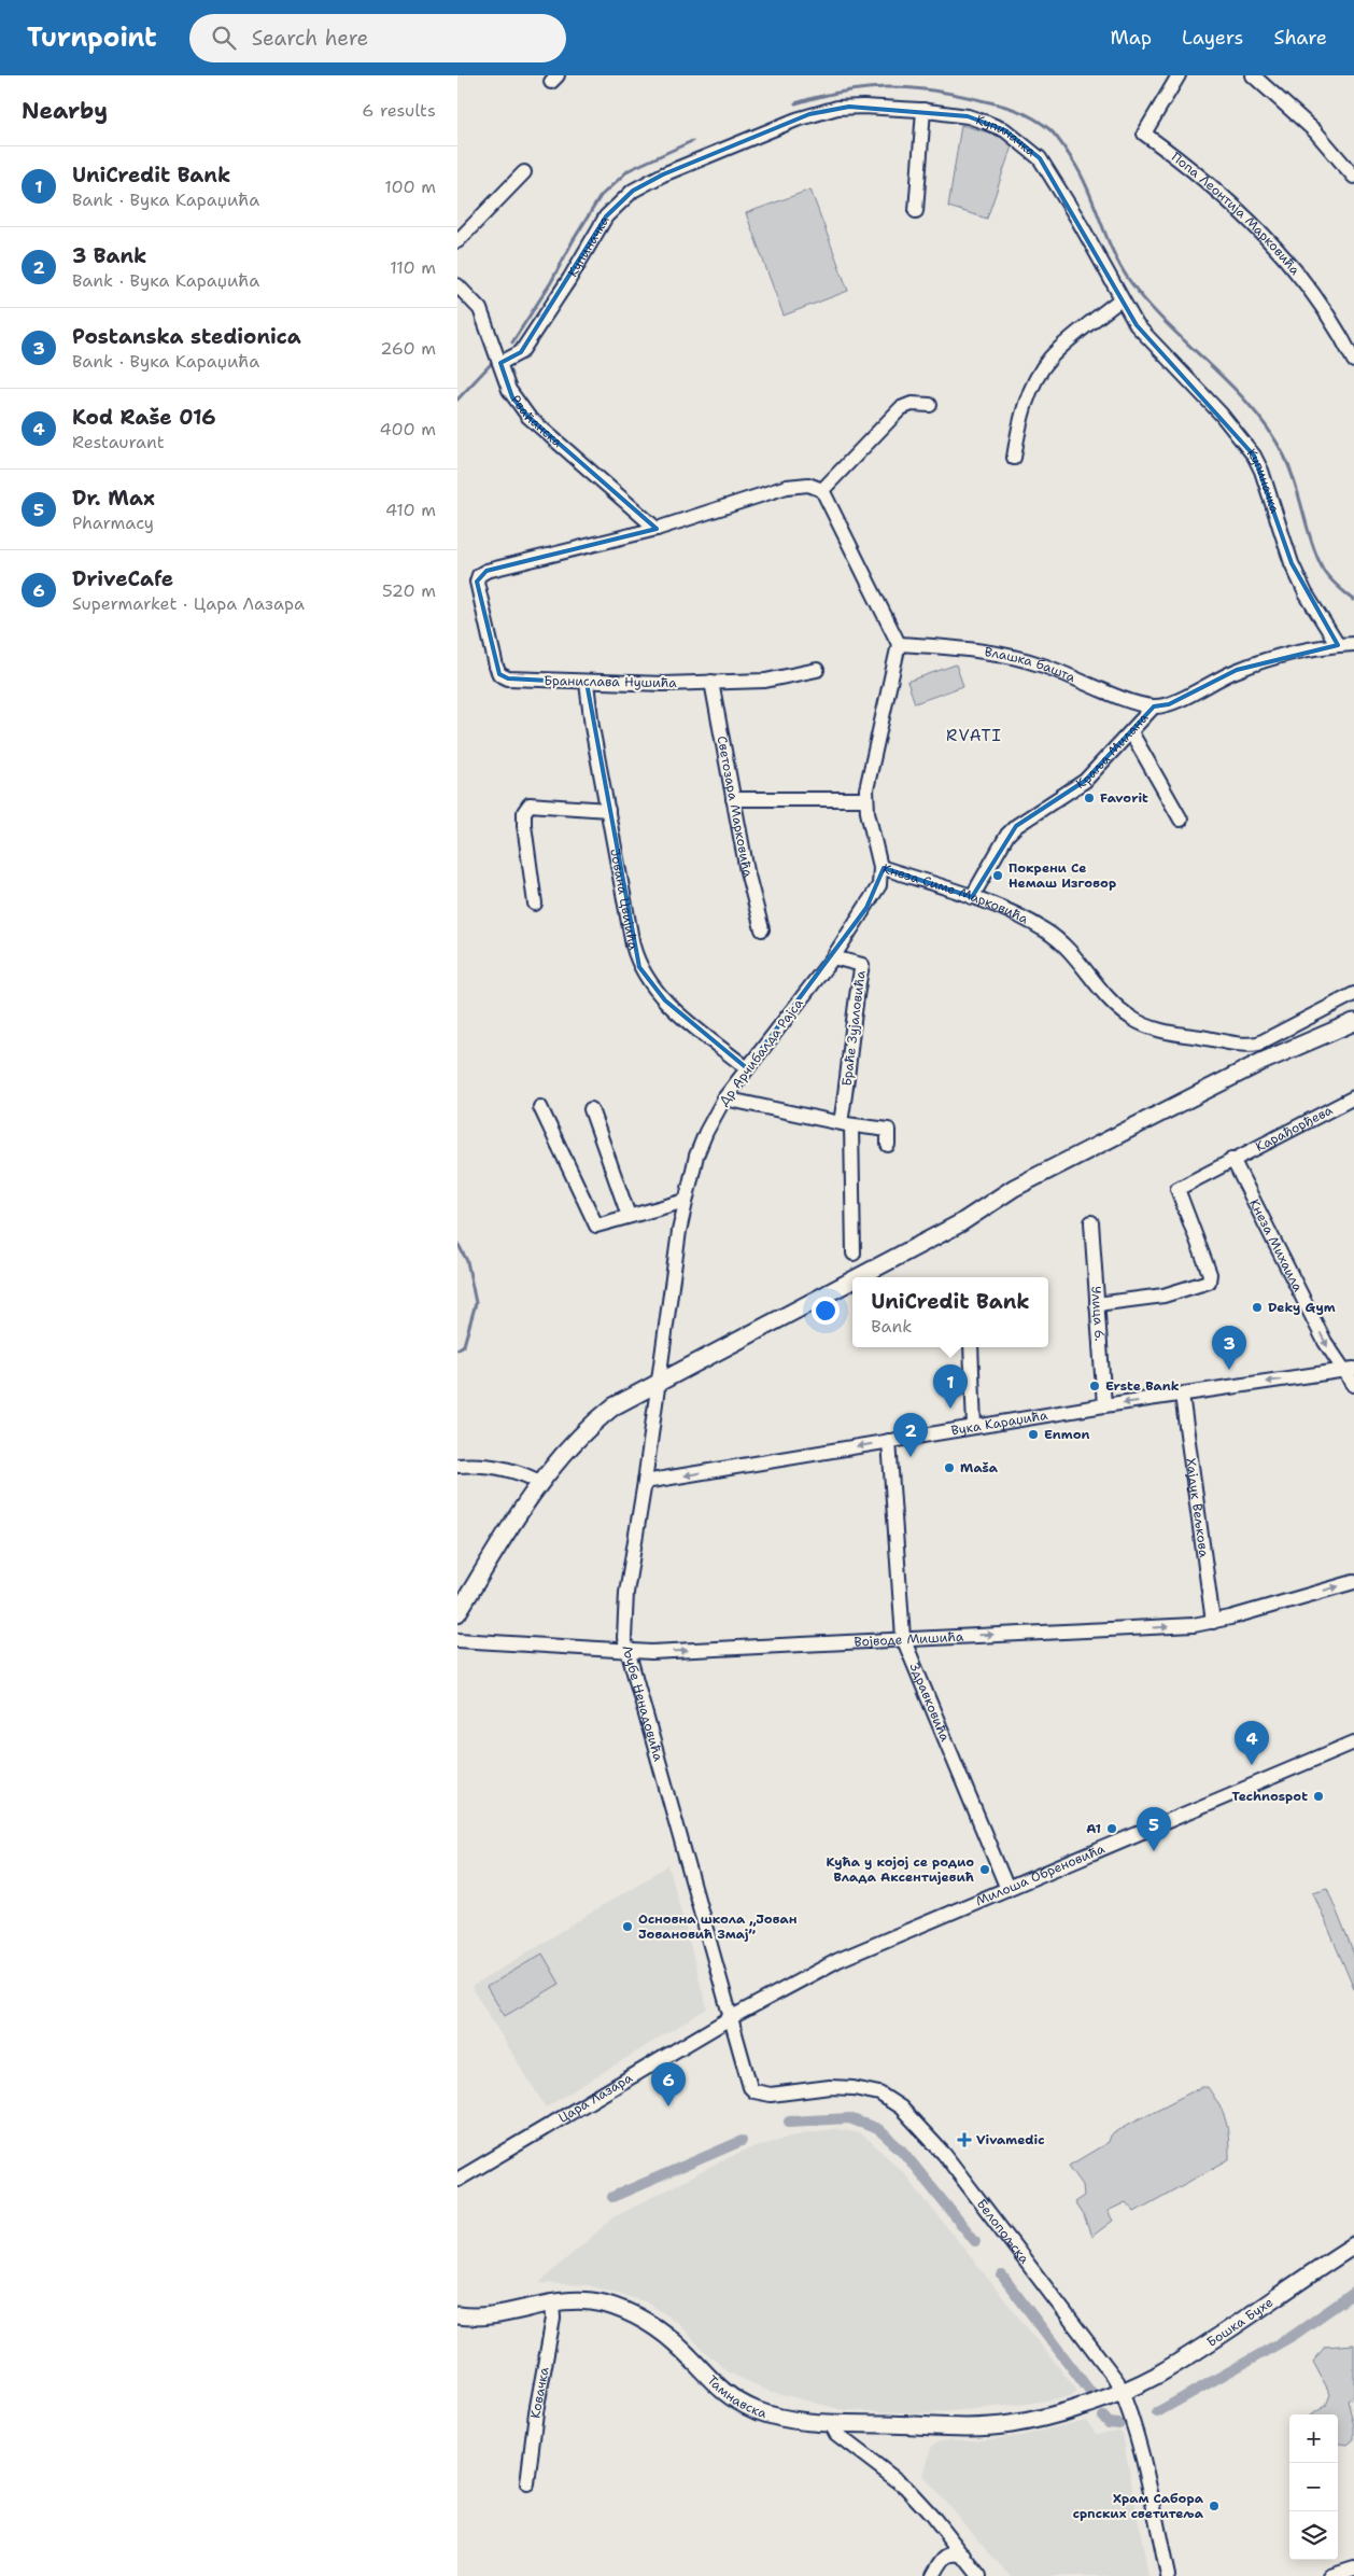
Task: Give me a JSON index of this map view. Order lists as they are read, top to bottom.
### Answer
{
  "streets": {
    "main road": ["Бошка Бухе", "Тамнавска"],
    "street": [
      "Купиначка",
      "Попа Леонтија Марковића",
      "Рваћанска",
      "Влашка башта",
      "Бранислава Нушића",
      "Краља Милана",
      "Светозара Марковића",
      "Кнеза Симе Марковића",
      "Јована Цвијића",
      "Браће Зујаловића",
      "Др Арчибалда Рајса",
      "Карађорђева",
      "Кнеза Михаила",
      "Улица 6.",
      "Вука Караџића",
      "Хајдук Вељкова",
      "Војводе Мишића",
      "Љубе Ненадовића",
      "Здравковића",
      "Милоша Обреновића",
      "Цара Лазара",
      "Белопољска",
      "Ковачка"
    ]
  },
  "crossings": [
    ["Купиначка", "Рваћанска"],
    ["Купиначка", "Краља Милана"],
    ["Рваћанска", "Бранислава Нушића"],
    ["Влашка башта", "Краља Милана"],
    ["Влашка башта", "Кнеза Симе Марковића"],
    ["Бранислава Нушића", "Светозара Марковића"],
    ["Бранислава Нушића", "Јована Цвијића"],
    ["Краља Милана", "Кнеза Симе Марковића"],
    ["Кнеза Симе Марковића", "Др Арчибалда Рајса"],
    ["Јована Цвијића", "Др Арчибалда Рајса"],
    ["Браће Зујаловића", "Др Арчибалда Рајса"],
    ["Др Арчибалда Рајса", "Љубе Ненадовића"],
    ["Карађорђева", "Кнеза Михаила"],
    ["Карађорђева", "Улица 6."],
    ["Кнеза Михаила", "Вука Караџића"],
    ["Улица 6.", "Вука Караџића"],
    ["Вука Караџића", "Хајдук Вељкова"],
    ["Вука Караџића", "Љубе Ненадовића"],
    ["Вука Караџића", "Здравковића"],
    ["Хајдук Вељкова", "Војводе Мишића"],
    ["Војводе Мишића", "Љубе Ненадовића"],
    ["Војводе Мишића", "Здравковића"],
    ["Љубе Ненадовића", "Милоша Обреновића"],
    ["Љубе Ненадовића", "Цара Лазара"],
    ["Љубе Ненадовића", "Белопољска"],
    ["Здравковића", "Милоша Обреновића"],
    ["Милоша Обреновића", "Цара Лазара"],
    ["Милоша Обреновића", "Белопољска"],
    ["Цара Лазара", "Белопољска"],
    ["Белопољска", "Бошка Бухе"],
    ["Бошка Бухе", "Тамнавска"],
    ["Ковачка", "Тамнавска"]
  ],
  "one_way": ["Кнеза Михаила", "Вука Караџића", "Војводе Мишића"],
  "districts": ["RVATI"],
  "places": {
    "other": [
      "Favorit",
      "Покрени Се Немаш Изговор",
      "Deky Gym",
      "Erste Bank",
      "Enmon",
      "Maša",
      "Technospot",
      "A1",
      "Кућа у којој се родио Влада Аксентијевић",
      "Основна школа „Јован Јовановић Змај”",
      "Храм Сабора српских светитеља"
    ],
    "health": ["Vivamedic"]
  },
  "page": {
    "header": "Turnpoint",
    "search": "Search here",
    "nav": ["Map", "Layers", "Share"],
    "heading": ["Nearby", "6 results"],
    "list": [
      {
        "mark": "1",
        "name": "UniCredit Bank",
        "note": "Bank · Вука Караџића",
        "value": "100 m"
      },
      {
        "mark": "2",
        "name": "3 Bank",
        "note": "Bank · Вука Караџића",
        "value": "110 m"
      },
      {
        "mark": "3",
        "name": "Postanska stedionica",
        "note": "Bank · Вука Караџића",
        "value": "260 m"
      },
      {
        "mark": "4",
        "name": "Kod Raše 016",
        "note": "Restaurant",
        "value": "400 m"
      },
      {
        "mark": "5",
        "name": "Dr. Max",
        "note": "Pharmacy",
        "value": "410 m"
      },
      {
        "mark": "6",
        "name": "DriveCafe",
        "note": "Supermarket · Цара Лазара",
        "value": "520 m"
      }
    ],
    "popup": ["UniCredit Bank", "Bank"],
    "pins": [
      "3",
      "1",
      "2",
      "4",
      "5",
      "6"
    ],
    "map_buttons": ["+", "−"]
  }
}
